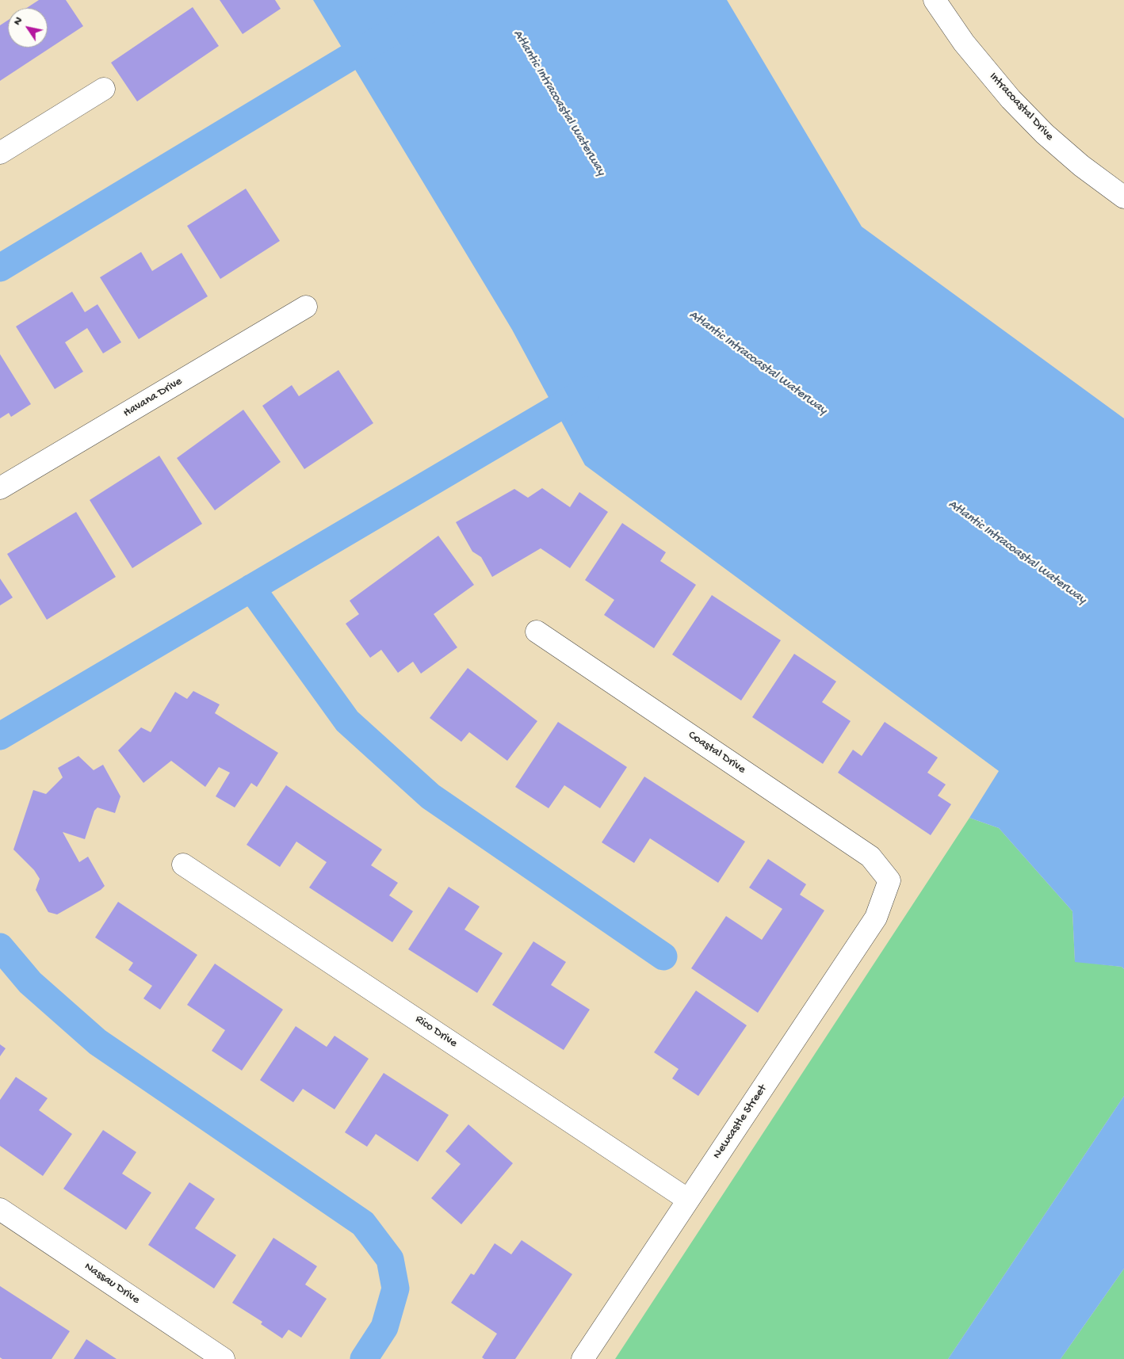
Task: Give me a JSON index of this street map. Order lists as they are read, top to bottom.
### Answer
{
  "streets": {
    "street": [
      "Intracoastal Drive",
      "Havana Drive",
      "Coastal Drive",
      "Rico Drive",
      "Newcastle Street",
      "Nassau Drive"
    ]
  },
  "crossings": [
    ["Coastal Drive", "Newcastle Street"],
    ["Rico Drive", "Newcastle Street"]
  ],
  "water": ["Atlantic Intracoastal Waterway"],
  "north": "top left"
}
